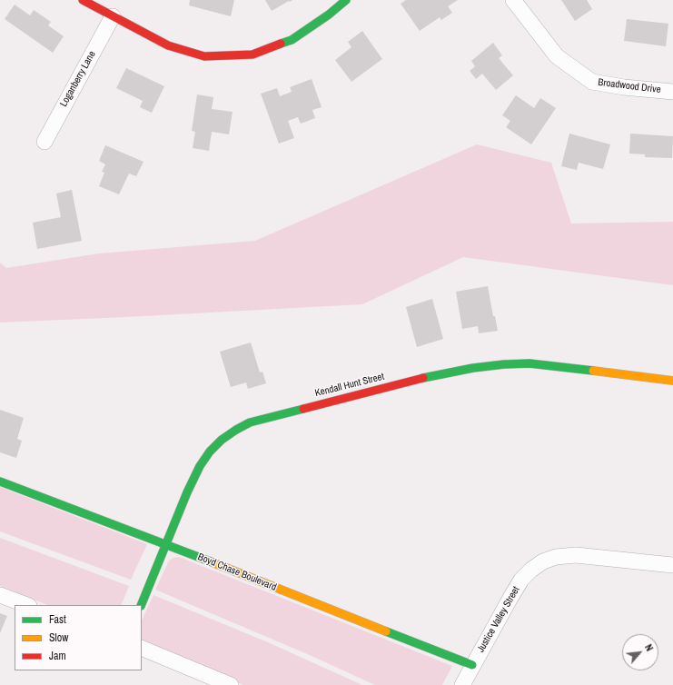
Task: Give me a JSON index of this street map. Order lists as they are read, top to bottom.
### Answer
{
  "streets": {
    "street": [
      "Loganberry Lane",
      "Broadwood Drive",
      "Kendall Hunt Street",
      "Boyd Chase Boulevard",
      "Justice Valley Street"
    ]
  },
  "crossings": [
    ["Kendall Hunt Street", "Boyd Chase Boulevard"],
    ["Boyd Chase Boulevard", "Justice Valley Street"]
  ],
  "legend": ["Fast", "Slow", "Jam"],
  "north": "top right"
}
